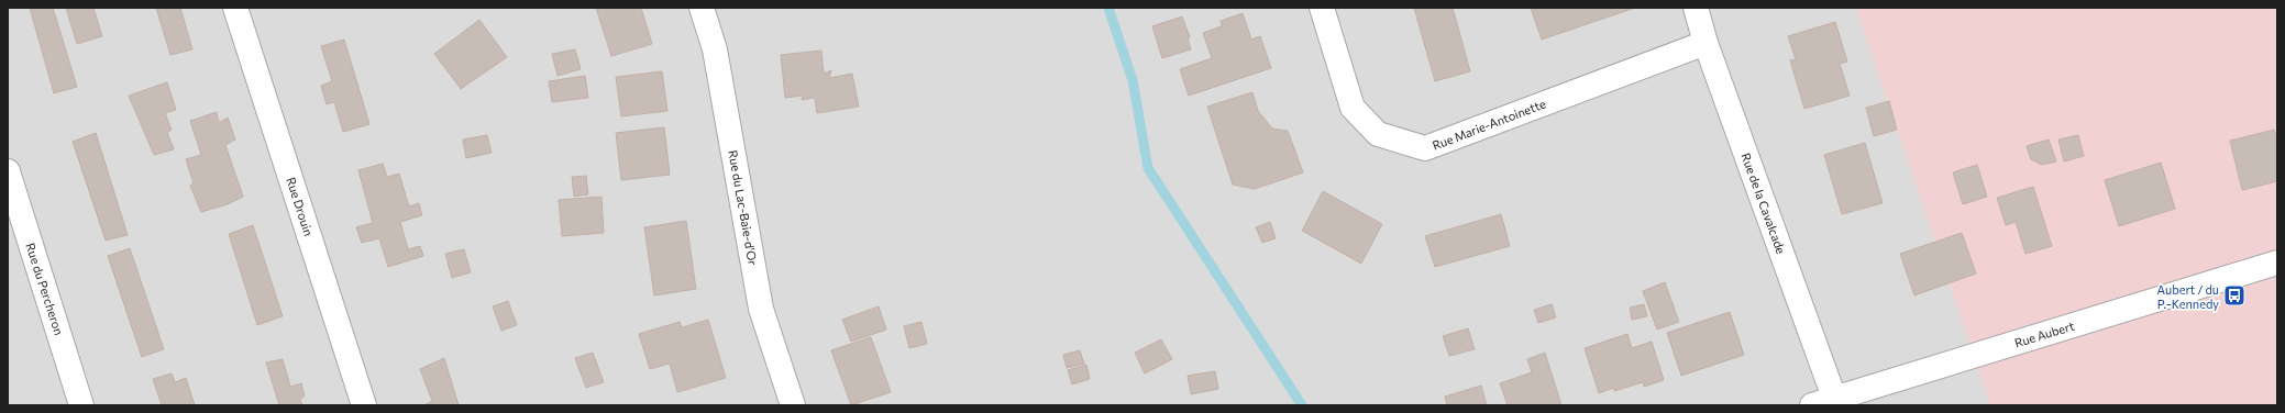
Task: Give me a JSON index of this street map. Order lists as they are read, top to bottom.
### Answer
{
  "streets": {
    "street": [
      "Rue Marie-Antoinette",
      "Rue de la Cavalcade",
      "Rue Drouin",
      "Rue du Lac-Baie-d'Or",
      "Rue du Percheron",
      "Rue Aubert"
    ]
  },
  "crossings": [
    ["Rue Marie-Antoinette", "Rue de la Cavalcade"],
    ["Rue de la Cavalcade", "Rue Aubert"]
  ],
  "places": {
    "bus stop": ["Aubert / du P.-Kennedy"]
  }
}
